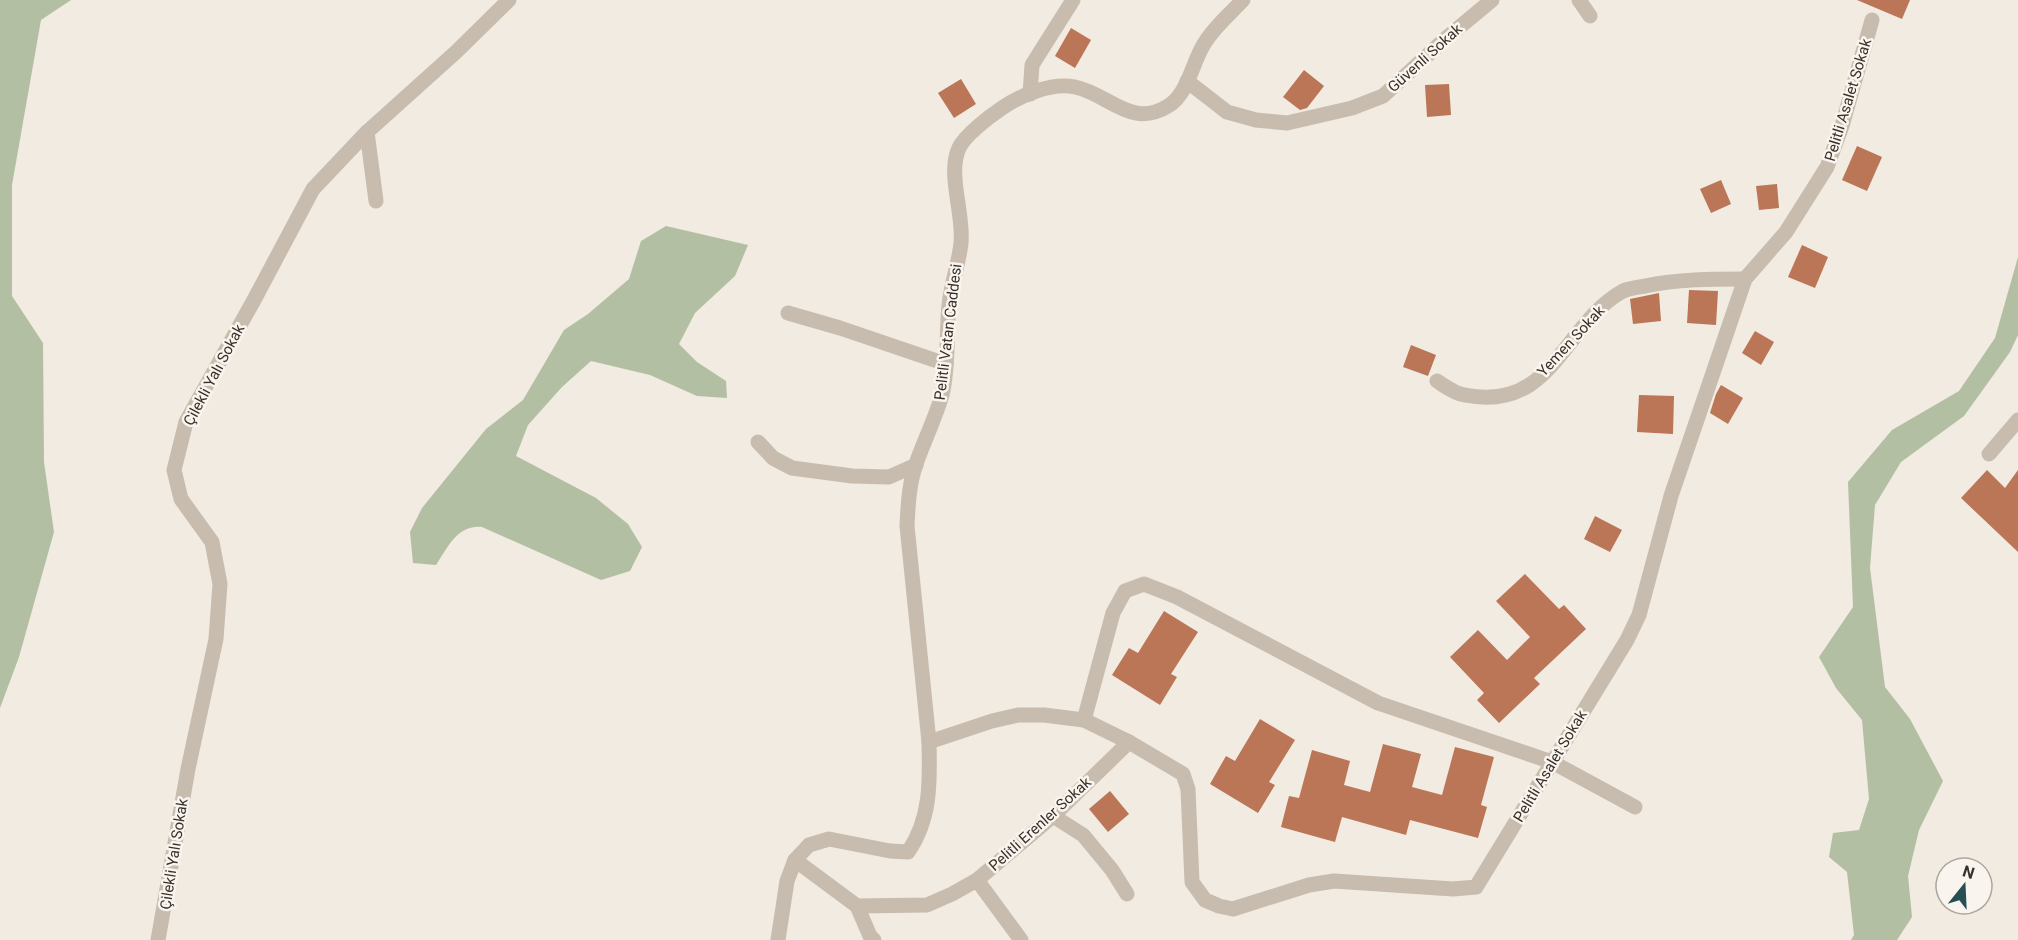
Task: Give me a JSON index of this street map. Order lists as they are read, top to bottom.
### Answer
{
  "streets": {
    "street": [
      "Güvenli Sokak",
      "Pelitli Asalet Sokak",
      "Pelitli Vatan Caddesi",
      "Yemen Sokak",
      "Çilekli Yalı Sokak",
      "Pelitli Erenler Sokak"
    ]
  },
  "crossings": [
    ["Güvenli Sokak", "Pelitli Vatan Caddesi"],
    ["Pelitli Asalet Sokak", "Pelitli Vatan Caddesi"],
    ["Pelitli Asalet Sokak", "Yemen Sokak"],
    ["Pelitli Asalet Sokak", "Pelitli Erenler Sokak"]
  ],
  "north": "top"
}
